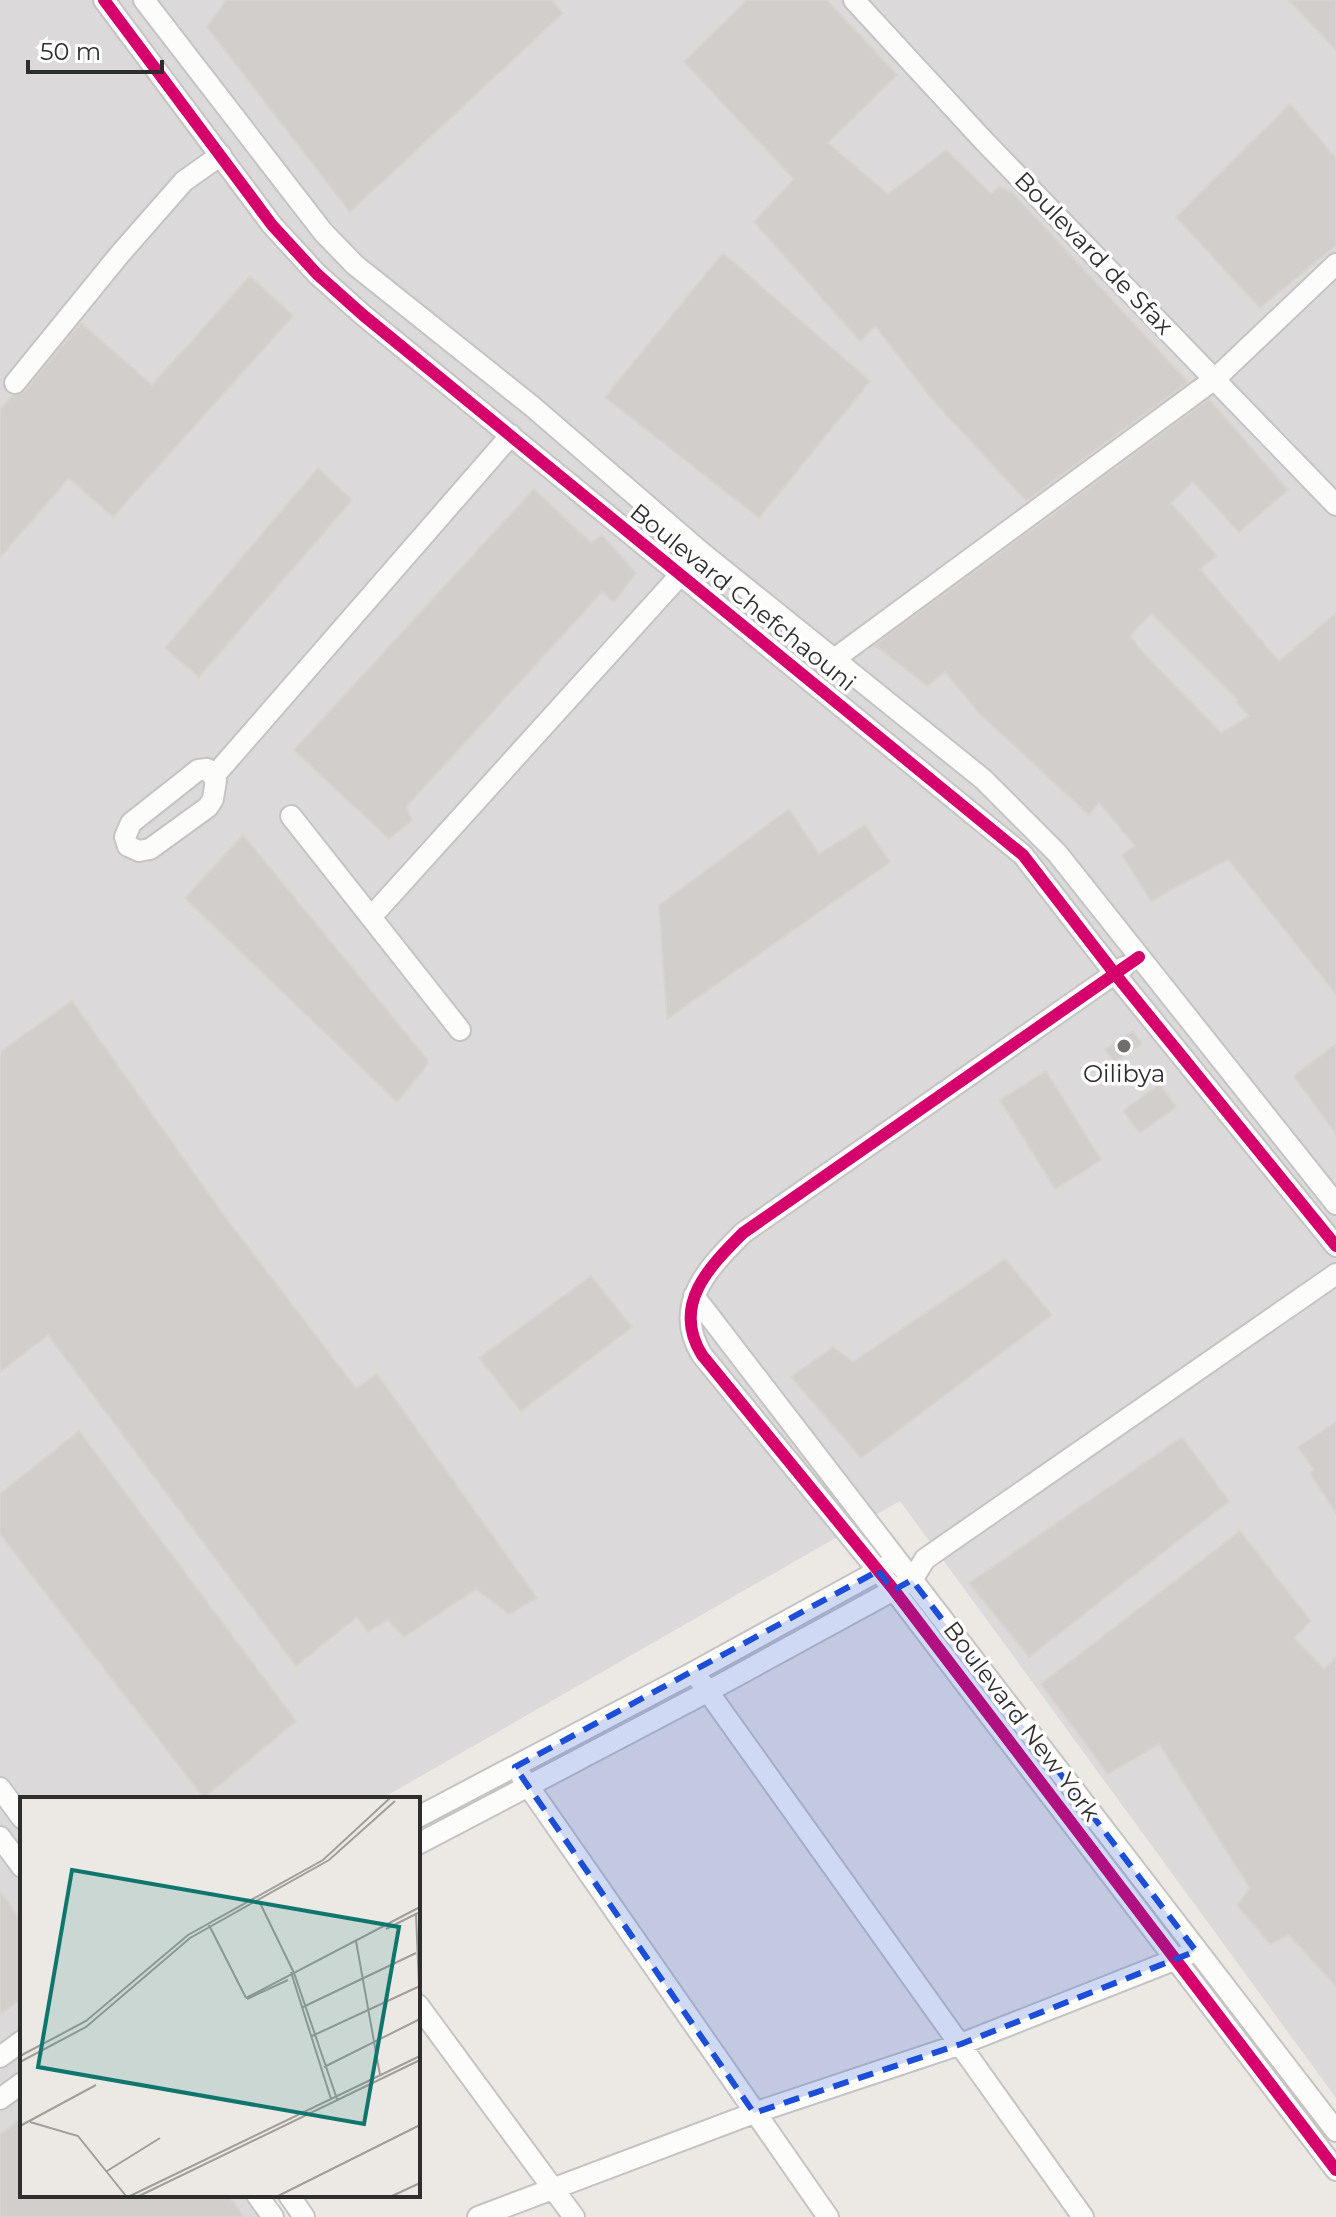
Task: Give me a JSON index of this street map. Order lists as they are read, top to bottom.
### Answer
{
  "streets": {
    "street": ["Boulevard de Sfax", "Boulevard Chefchaouni", "Boulevard New York"]
  },
  "places": ["Oilibya"],
  "scale_bar": "50 m"
}
